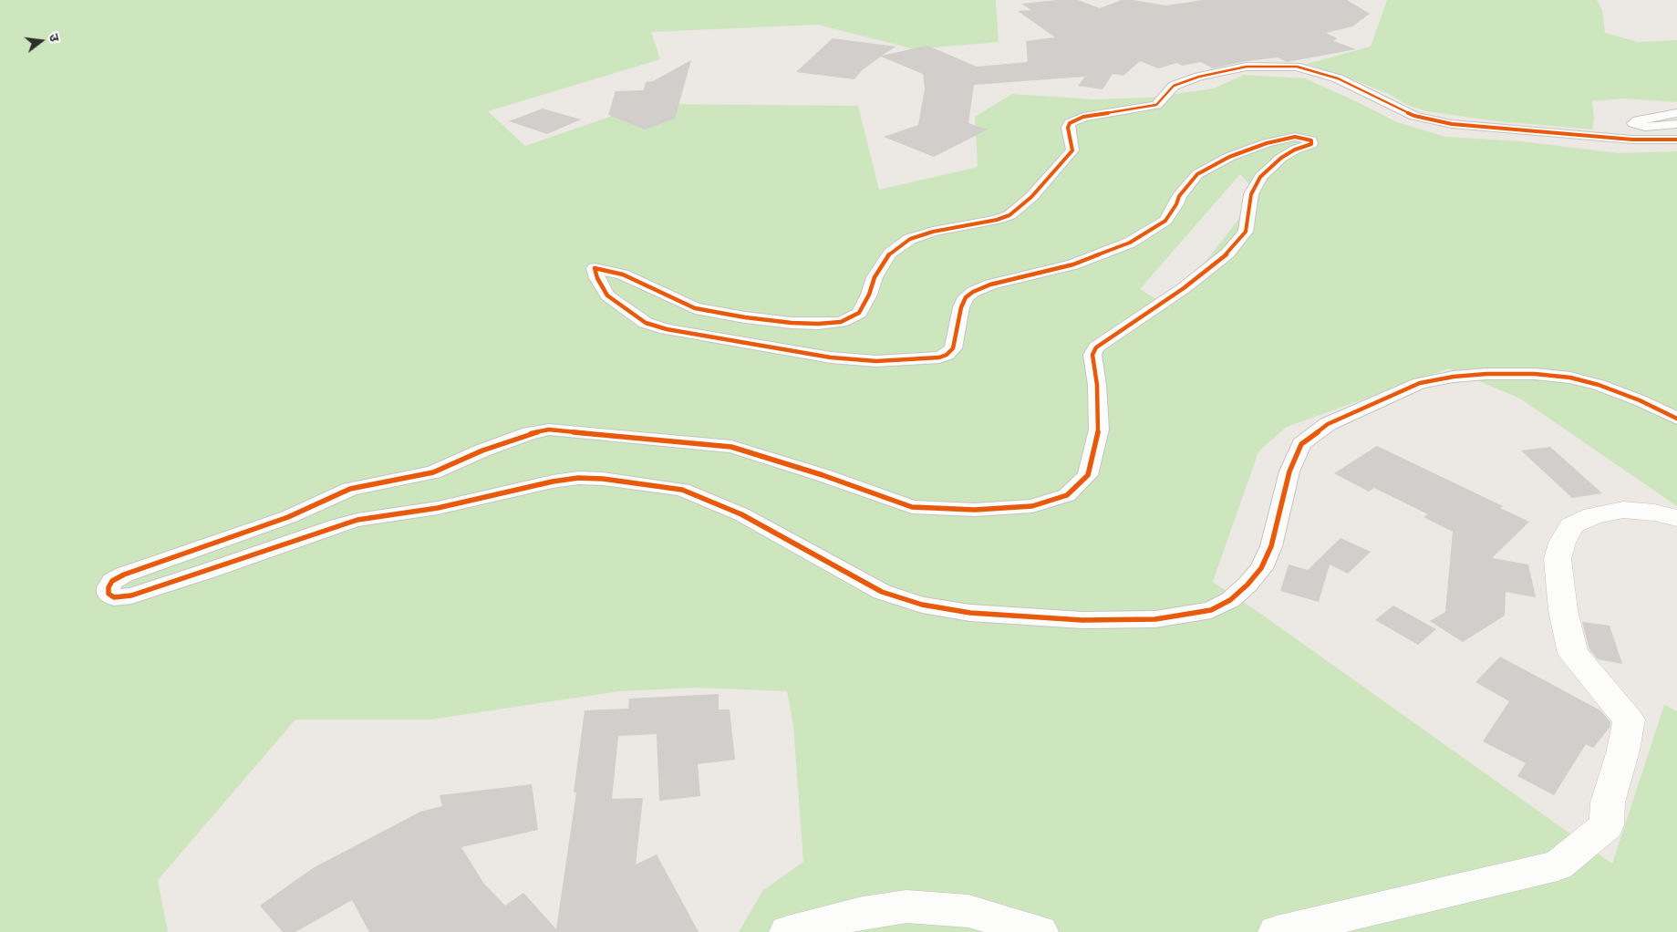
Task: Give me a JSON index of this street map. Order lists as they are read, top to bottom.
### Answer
{
  "north": "right"
}
